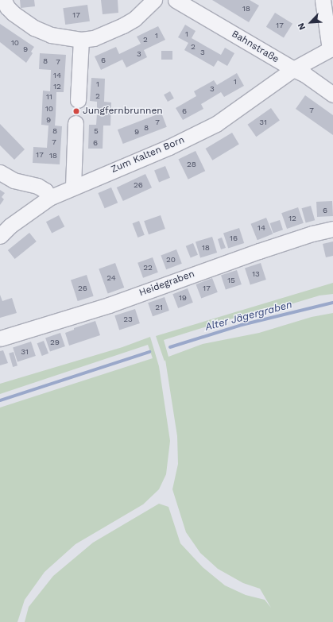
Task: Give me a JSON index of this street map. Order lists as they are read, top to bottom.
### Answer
{
  "streets": {
    "street": ["Bahnstraße", "Zum Kalten Born", "Heidegraben"]
  },
  "crossings": [
    ["Bahnstraße", "Zum Kalten Born"]
  ],
  "water": ["Alter Jägergraben"],
  "places": ["Jungfernbrunnen"],
  "house_numbers": [
    "18",
    "17",
    "17",
    "1",
    "1",
    "2",
    "10",
    "2",
    "9",
    "3",
    "3",
    "6",
    "8",
    "7",
    "14",
    "1",
    "1",
    "12",
    "3",
    "2",
    "11",
    "10",
    "7",
    "6",
    "9",
    "7",
    "31",
    "8",
    "8",
    "5",
    "9",
    "7",
    "6",
    "17",
    "18",
    "28",
    "26",
    "6",
    "12",
    "14",
    "16",
    "18",
    "20",
    "22",
    "13",
    "24",
    "15",
    "26",
    "17",
    "19",
    "21",
    "23",
    "29",
    "31"
  ],
  "north": "bottom left"
}
